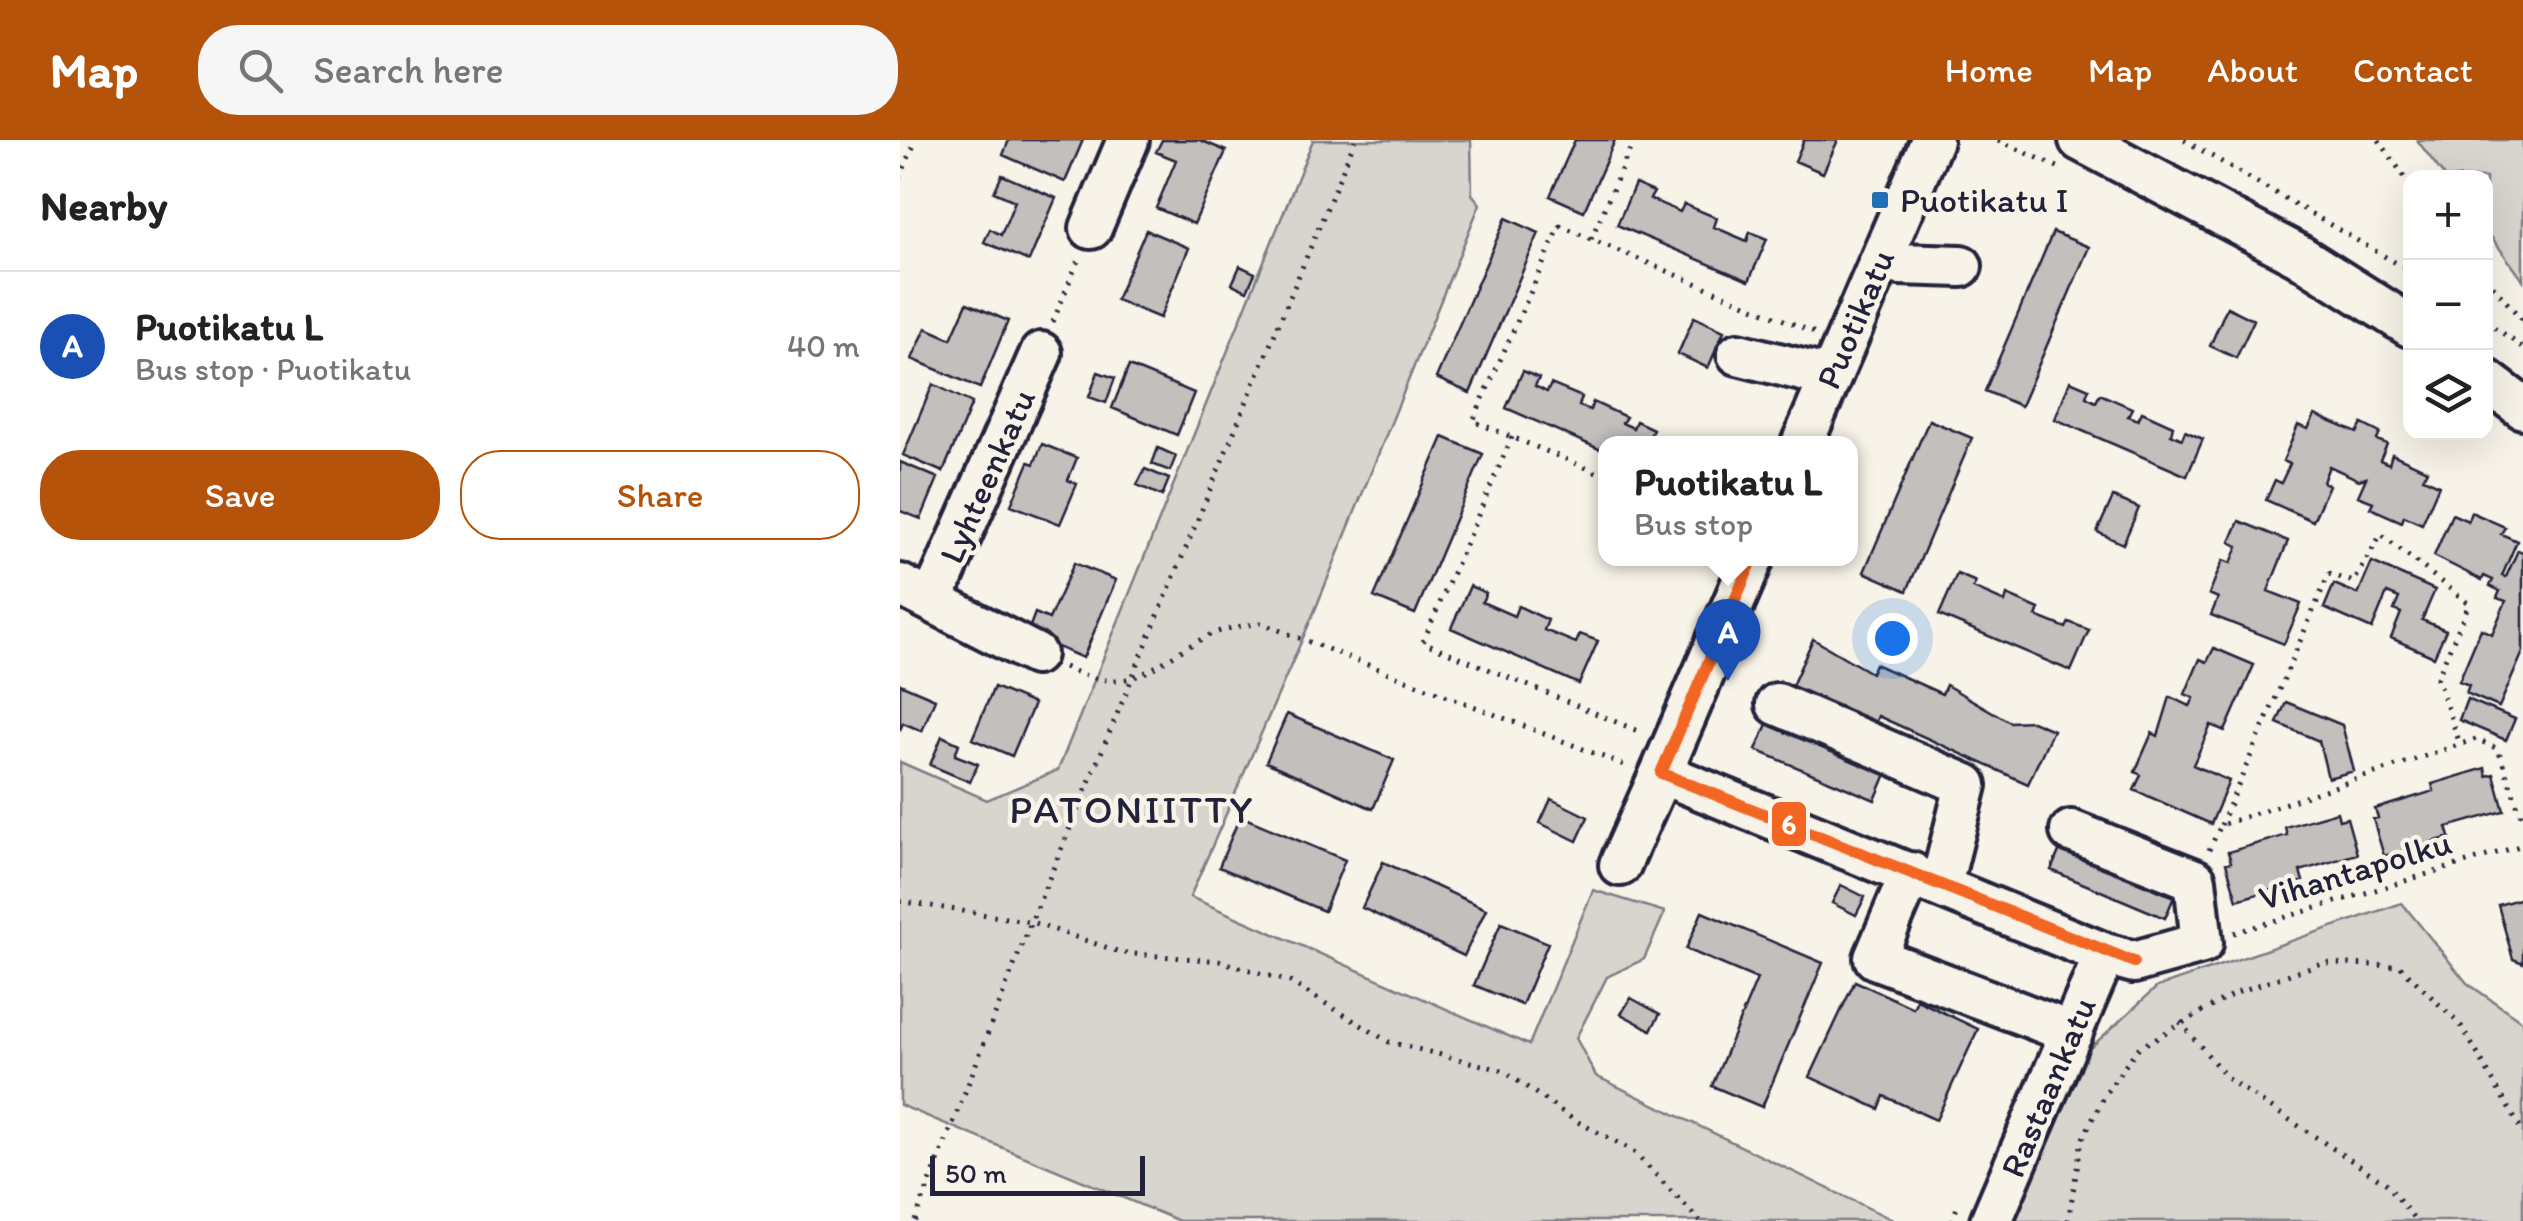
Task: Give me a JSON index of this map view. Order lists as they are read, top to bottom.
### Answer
{
  "streets": {
    "street": ["Puotikatu", "Lyhteenkatu", "Rastaankatu"],
    "path": ["Vihantapolku"]
  },
  "districts": ["PATONIITTY"],
  "places": {
    "transit": ["Puotikatu I"]
  },
  "lines": ["transit line 6"],
  "scale_bar": "50 m",
  "page": {
    "header": "Map",
    "search": "Search here",
    "nav": [
      "Home",
      "Map",
      "About",
      "Contact"
    ],
    "heading": "Nearby",
    "map_buttons": ["+", "−"],
    "list": [
      {
        "mark": "A",
        "name": "Puotikatu L",
        "note": "Bus stop · Puotikatu",
        "value": "40 m"
      }
    ],
    "buttons": ["Save", "Share"],
    "popup": ["Puotikatu L", "Bus stop"],
    "pins": "A",
    "scale": "50 m"
  }
}
